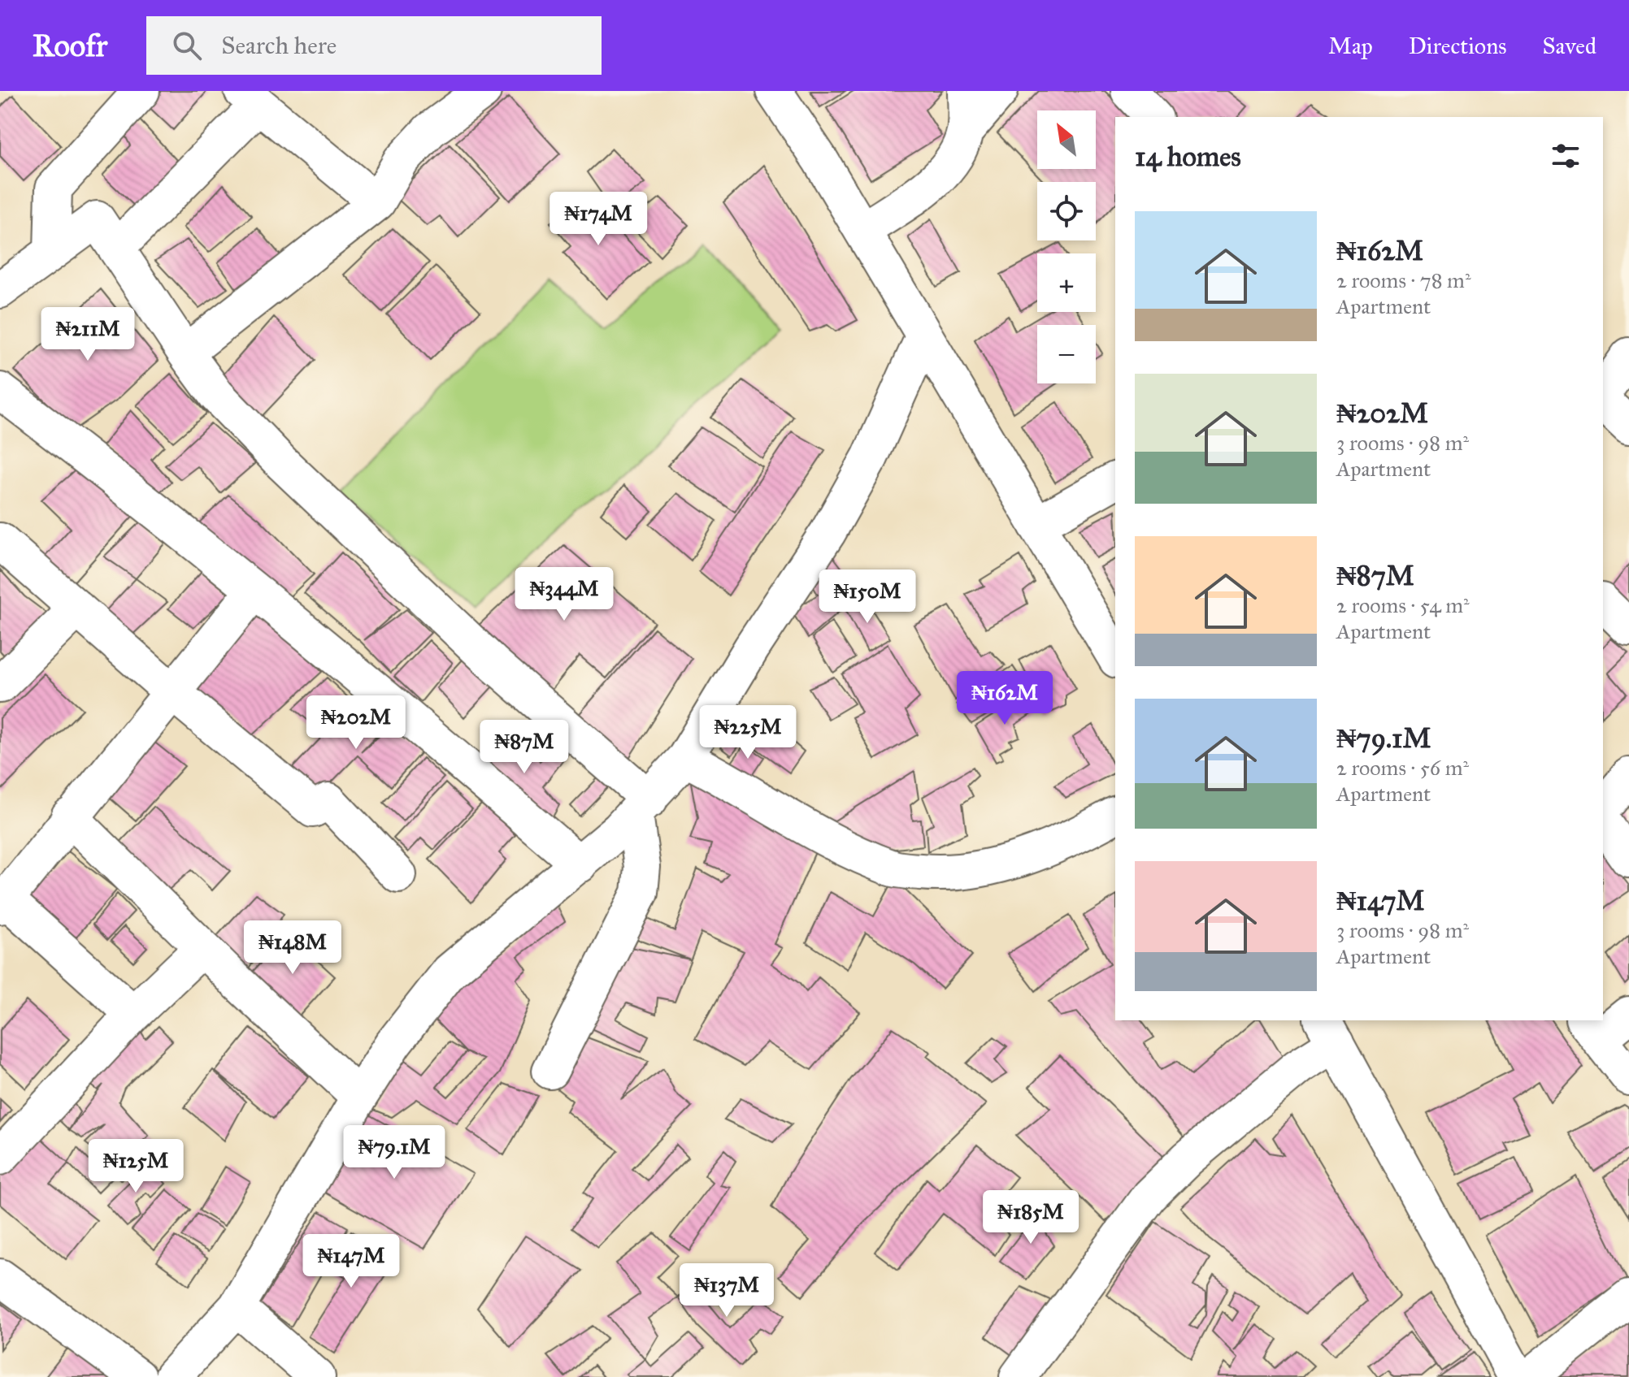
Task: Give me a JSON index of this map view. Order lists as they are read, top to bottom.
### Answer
{
  "north": "top left",
  "page": {
    "header": "Roofr",
    "search": "Search here",
    "nav": ["Map", "Directions", "Saved"],
    "map_buttons": ["+", "−"],
    "heading": "14 homes",
    "price": [
      "₦174M",
      "₦211M",
      "₦344M",
      "₦150M",
      "₦162M",
      "₦202M",
      "₦225M",
      "₦87M",
      "₦148M",
      "₦79.1M",
      "₦125M",
      "₦185M",
      "₦147M",
      "₦137M"
    ],
    "list": [
      {
        "name": "₦162M",
        "note": "2 rooms · 78 m² · Apartment"
      },
      {
        "name": "₦202M",
        "note": "3 rooms · 98 m² · Apartment"
      },
      {
        "name": "₦87M",
        "note": "2 rooms · 54 m² · Apartment"
      },
      {
        "name": "₦79.1M",
        "note": "2 rooms · 56 m² · Apartment"
      },
      {
        "name": "₦147M",
        "note": "3 rooms · 98 m² · Apartment"
      }
    ]
  }
}
